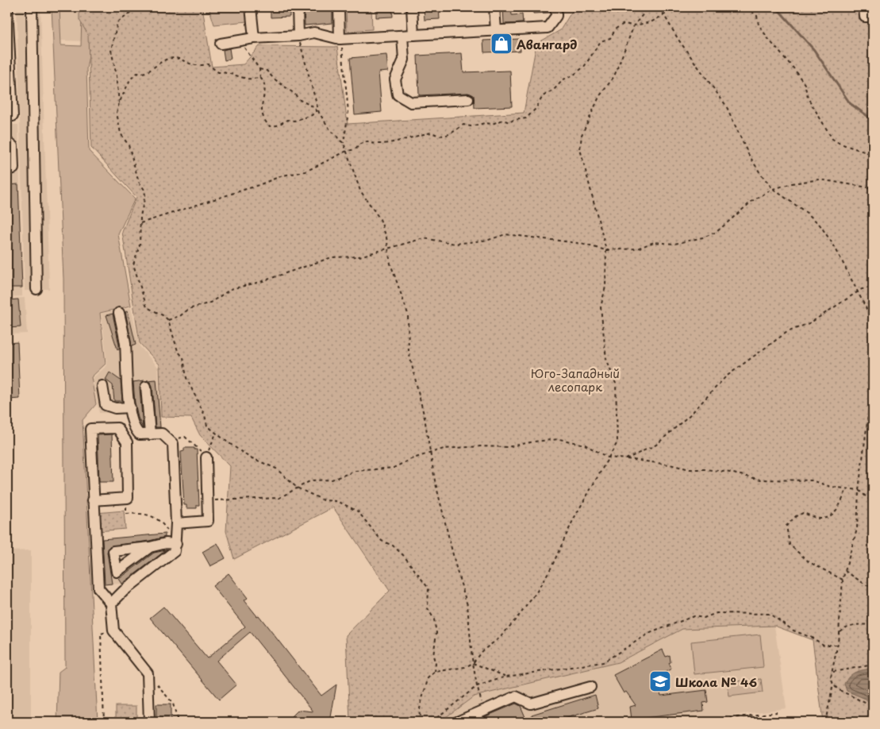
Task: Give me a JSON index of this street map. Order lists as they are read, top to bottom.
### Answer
{
  "parks": ["Юго-Западный лесопарк"],
  "places": {
    "shop": ["Авангард"],
    "school or university": ["Школа № 46"]
  }
}
